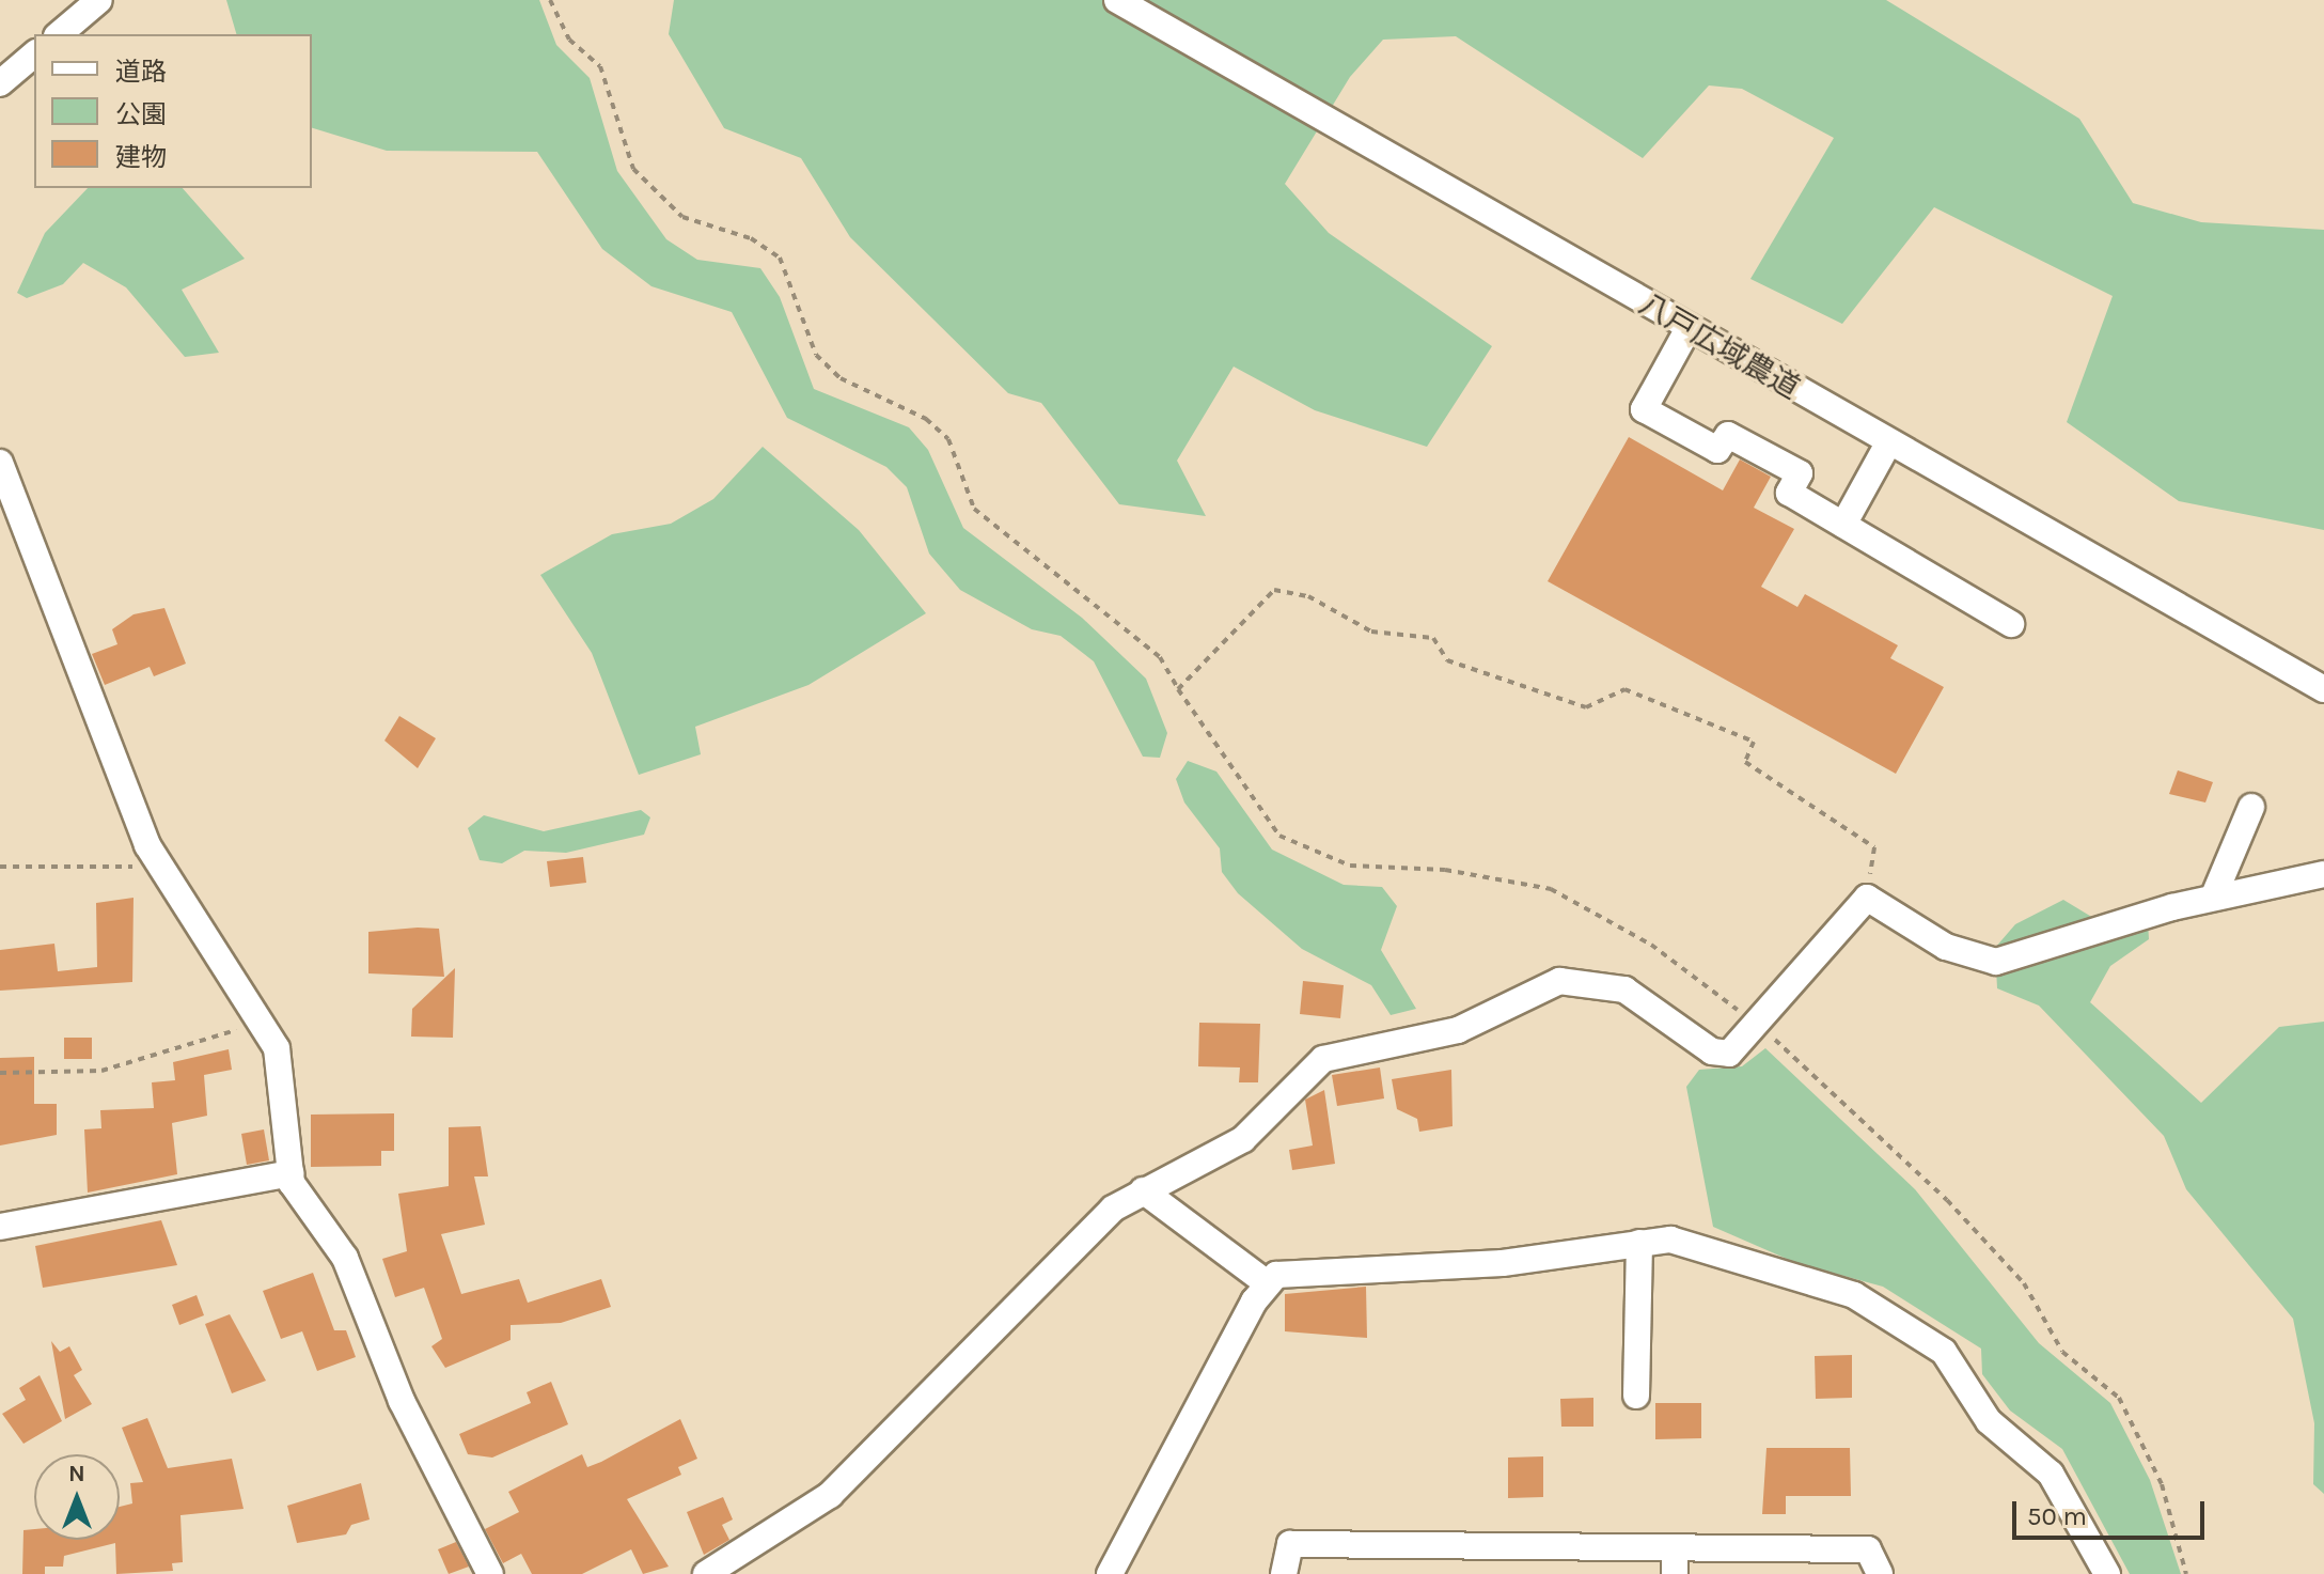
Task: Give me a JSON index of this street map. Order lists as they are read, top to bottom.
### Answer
{
  "streets": {
    "street": ["八戸広域農道"]
  },
  "legend": ["道路", "公園", "建物"],
  "scale_bar": "50 m",
  "north": "top"
}
